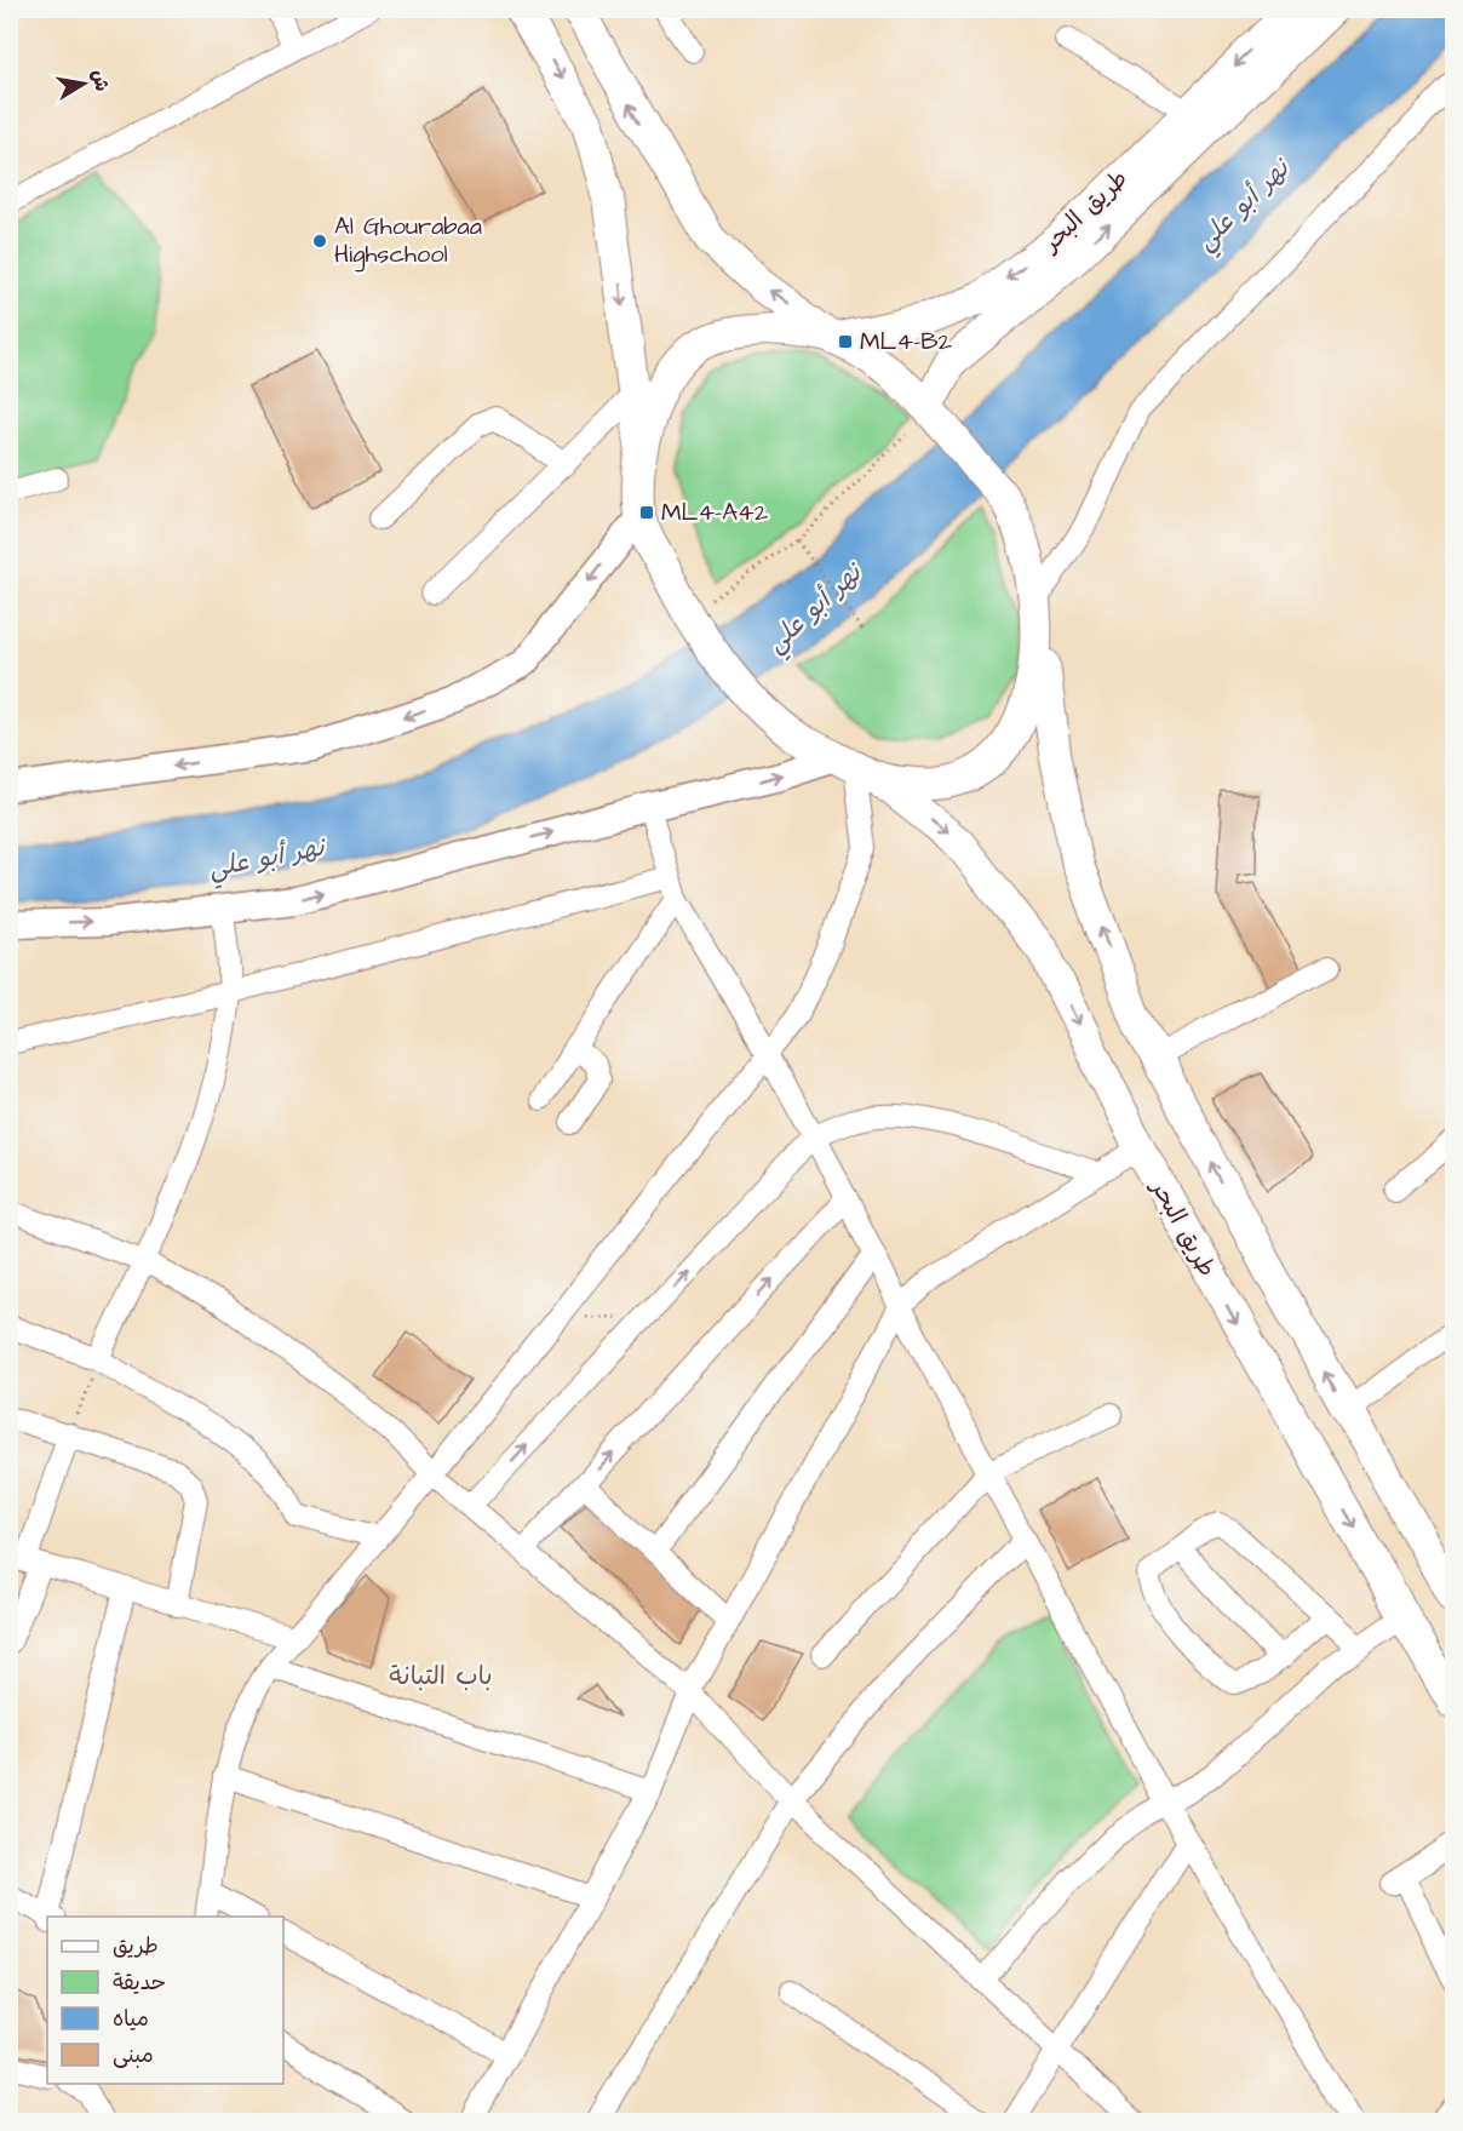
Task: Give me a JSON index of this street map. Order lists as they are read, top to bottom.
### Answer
{
  "streets": {
    "highway": ["طريق البحر"]
  },
  "districts": ["باب التبانة"],
  "water": ["نهر أبو علي"],
  "places": {
    "other": ["Al Ghourabaa Highschool"],
    "transit": ["ML4-B2", "ML4-A42"]
  },
  "legend": [
    "طريق",
    "حديقة",
    "مياه",
    "مبنى"
  ],
  "north": "right"
}
